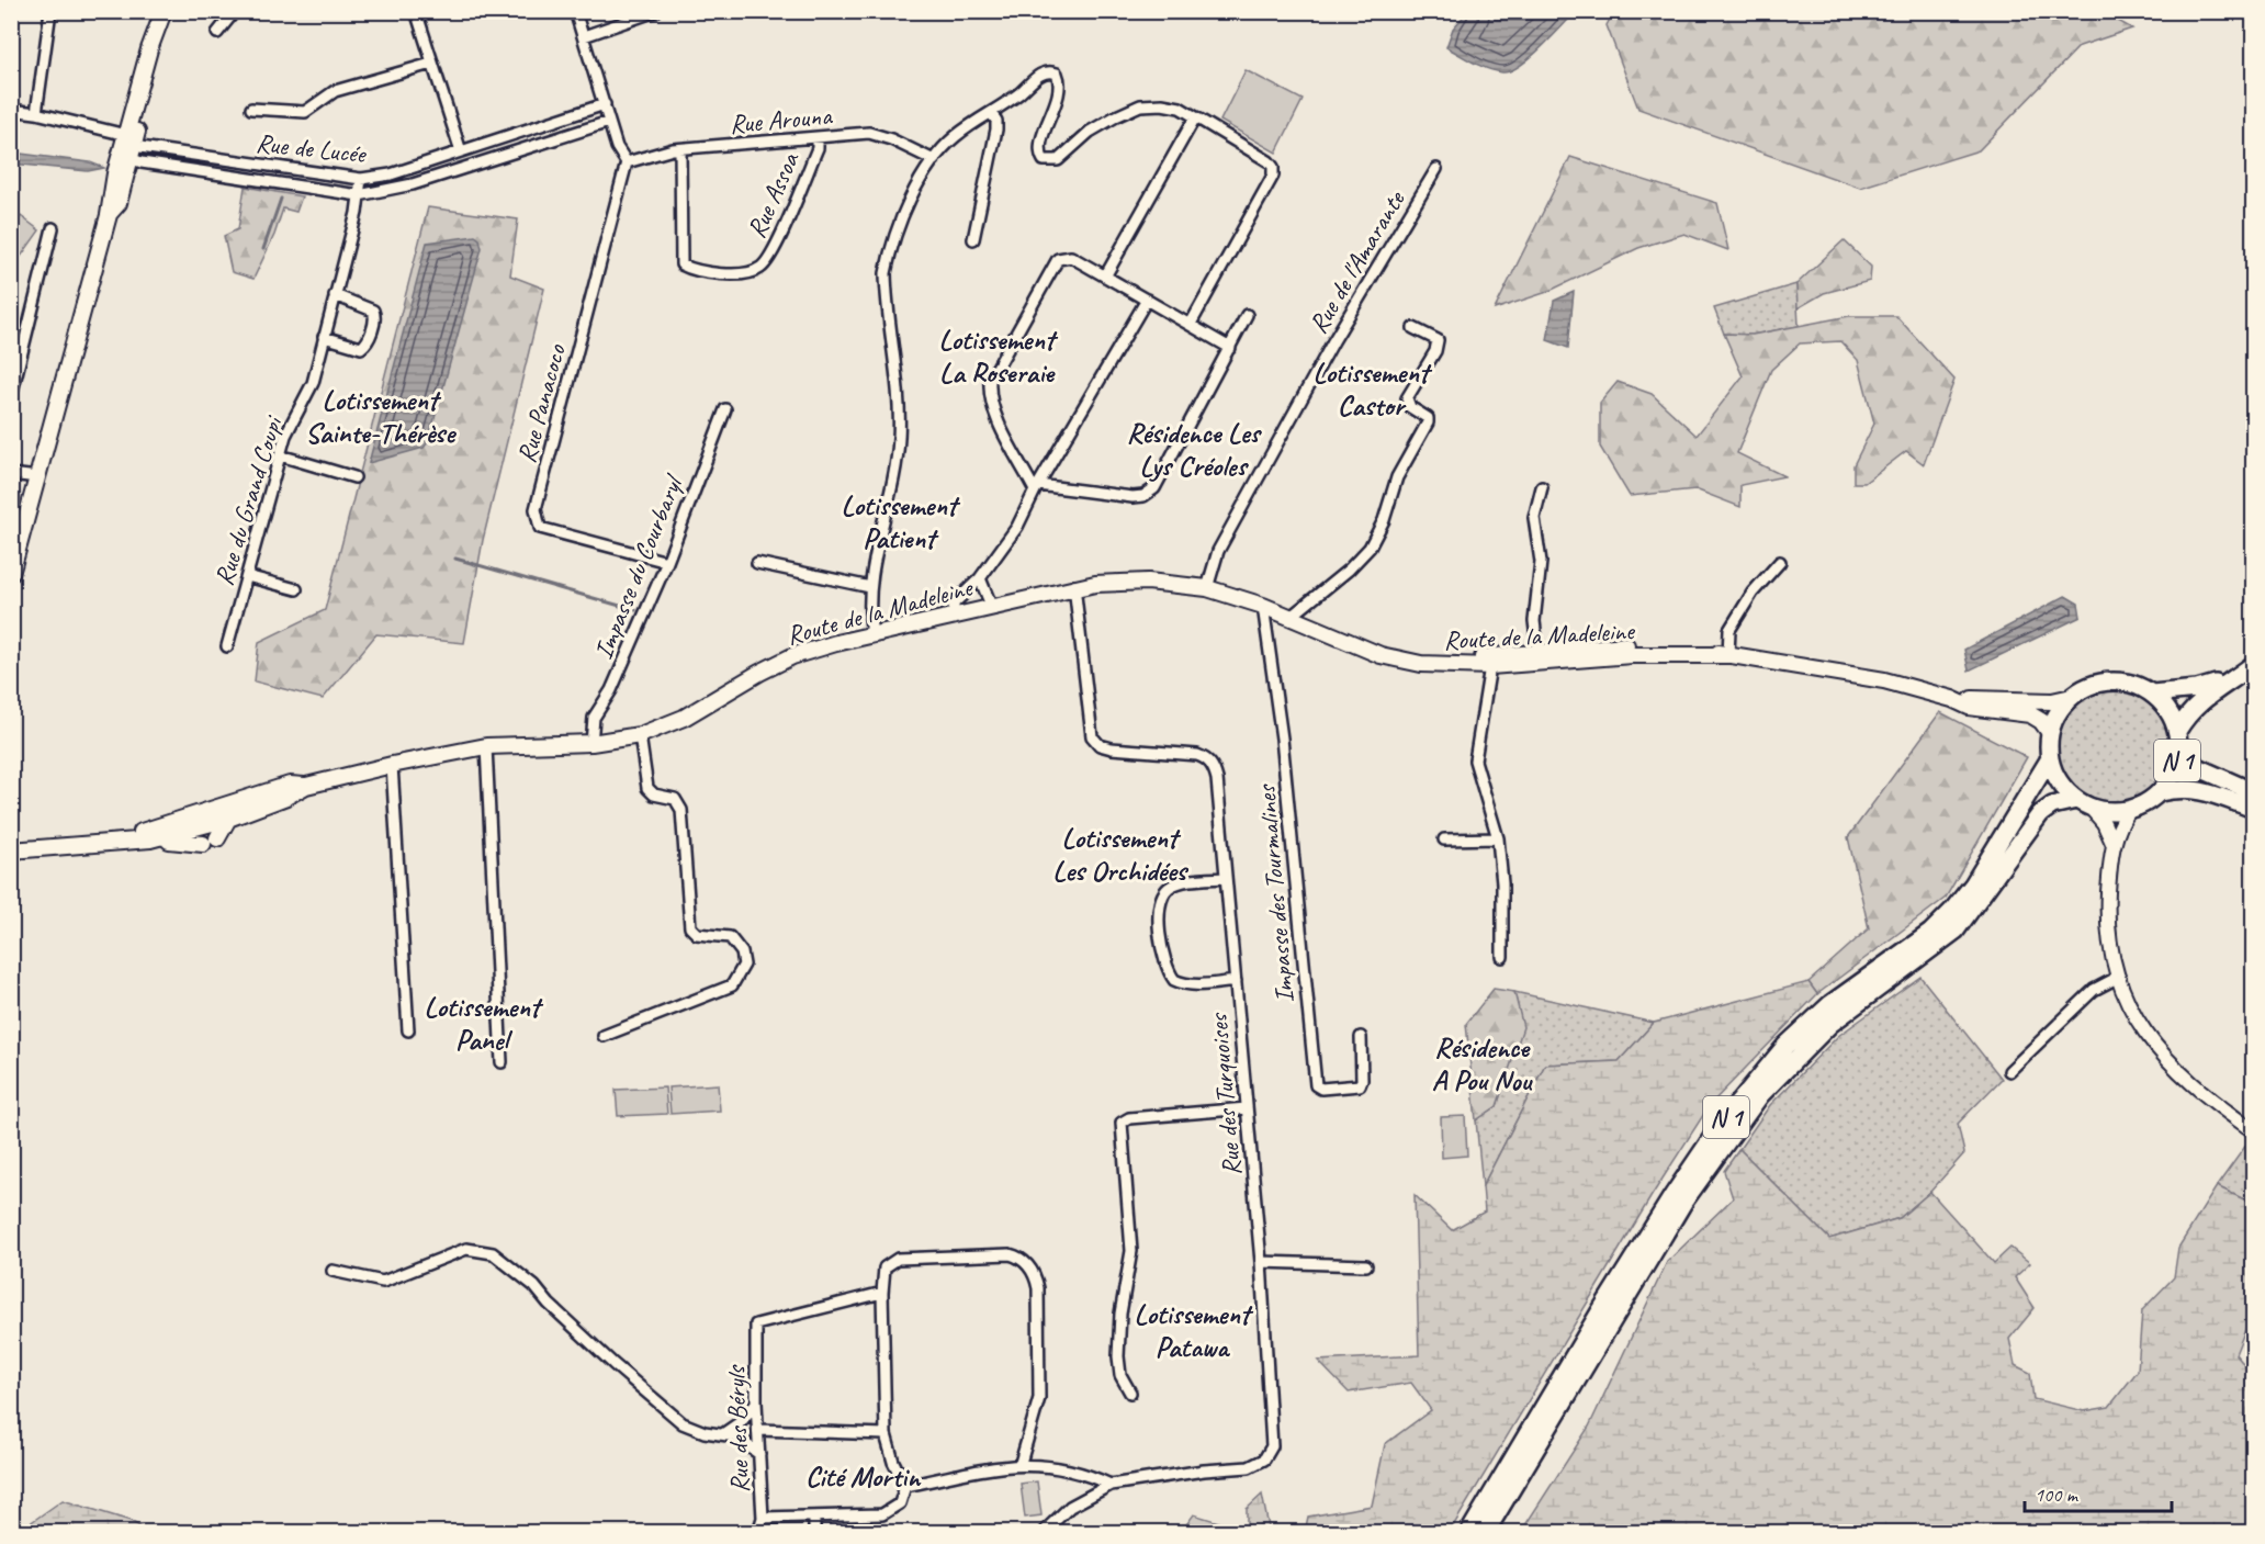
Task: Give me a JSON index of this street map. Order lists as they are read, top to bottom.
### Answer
{
  "streets": {
    "main road": ["Route de la Madeleine", "N 1"],
    "street": [
      "Rue Arouna",
      "Rue de Lucée",
      "Rue Assoa",
      "Rue de l'Amarante",
      "Rue Panacoco",
      "Rue du Grand Coupi",
      "Impasse du Courbaryl",
      "Impasse des Tourmalines",
      "Rue des Turquoises",
      "Rue des Béryls"
    ]
  },
  "crossings": [
    ["Rue Arouna", "Rue Assoa"],
    ["Rue Arouna", "Rue Panacoco"],
    ["Rue de Lucée", "Rue du Grand Coupi"],
    ["Rue de l'Amarante", "Route de la Madeleine"],
    ["Rue Panacoco", "Impasse du Courbaryl"],
    ["Impasse du Courbaryl", "Route de la Madeleine"],
    ["Route de la Madeleine", "N 1"],
    ["Route de la Madeleine", "Impasse des Tourmalines"],
    ["Route de la Madeleine", "Rue des Turquoises"]
  ],
  "districts": [
    "Lotissement La Roseraie",
    "Lotissement Castor",
    "Lotissement Sainte-Thérèse",
    "Résidence Les Lys Créoles",
    "Lotissement Patient",
    "Lotissement Les Orchidées",
    "Lotissement Panel",
    "Résidence A Pou Nou",
    "Lotissement Patawa",
    "Cité Mortin"
  ],
  "scale_bar": "100 m"
}
